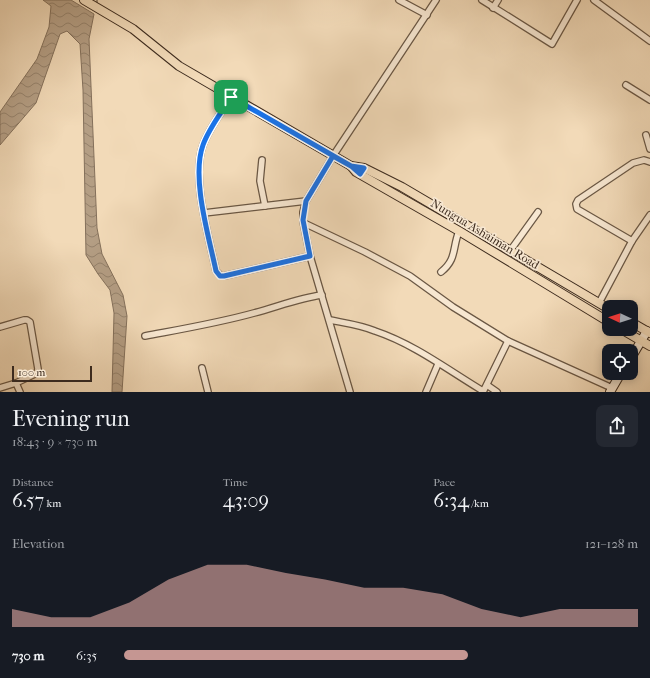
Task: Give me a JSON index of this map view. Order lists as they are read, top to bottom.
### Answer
{
  "streets": {
    "main road": ["Nungua Ashaiman Road"]
  },
  "scale_bar": "100 m",
  "north": "left",
  "page": {
    "scale": "100 m",
    "heading": ["Evening run", "18:43 · 9 × 730 m"],
    "stats": [
      ["Distance", "6.57 km"],
      ["Time", "43:09"],
      ["Pace", "6:34 /km"]
    ],
    "chart": ["Elevation", "121–128 m"],
    "list": [
      {
        "name": "730 m",
        "note": "6:35"
      }
    ]
  }
}
